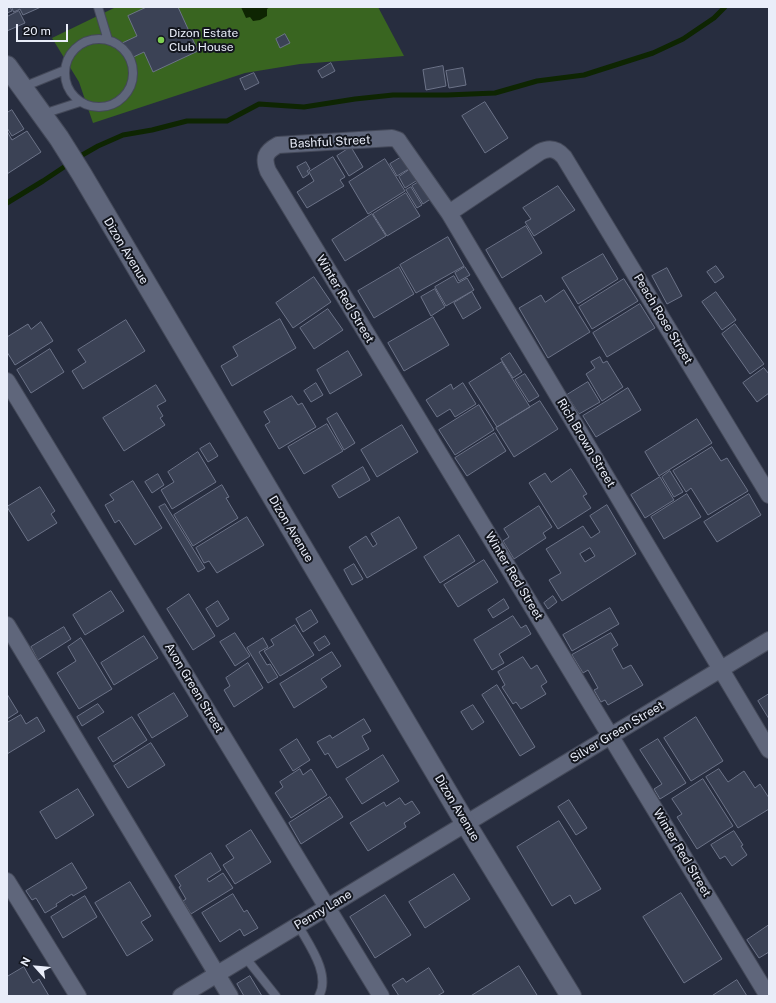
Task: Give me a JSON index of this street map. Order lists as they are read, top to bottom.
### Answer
{
  "streets": {
    "street": [
      "Bashful Street",
      "Dizon Avenue",
      "Winter Red Street",
      "Peach Rose Street",
      "Rich Brown Street",
      "Avon Green Street",
      "Silver Green Street",
      "Penny Lane"
    ]
  },
  "crossings": [
    ["Bashful Street", "Winter Red Street"],
    ["Bashful Street", "Rich Brown Street"],
    ["Dizon Avenue", "Silver Green Street"],
    ["Dizon Avenue", "Penny Lane"],
    ["Winter Red Street", "Silver Green Street"],
    ["Peach Rose Street", "Rich Brown Street"],
    ["Rich Brown Street", "Silver Green Street"],
    ["Avon Green Street", "Penny Lane"],
    ["Silver Green Street", "Penny Lane"]
  ],
  "places": ["Dizon Estate Club House"],
  "scale_bar": "20 m",
  "north": "top left"
}
